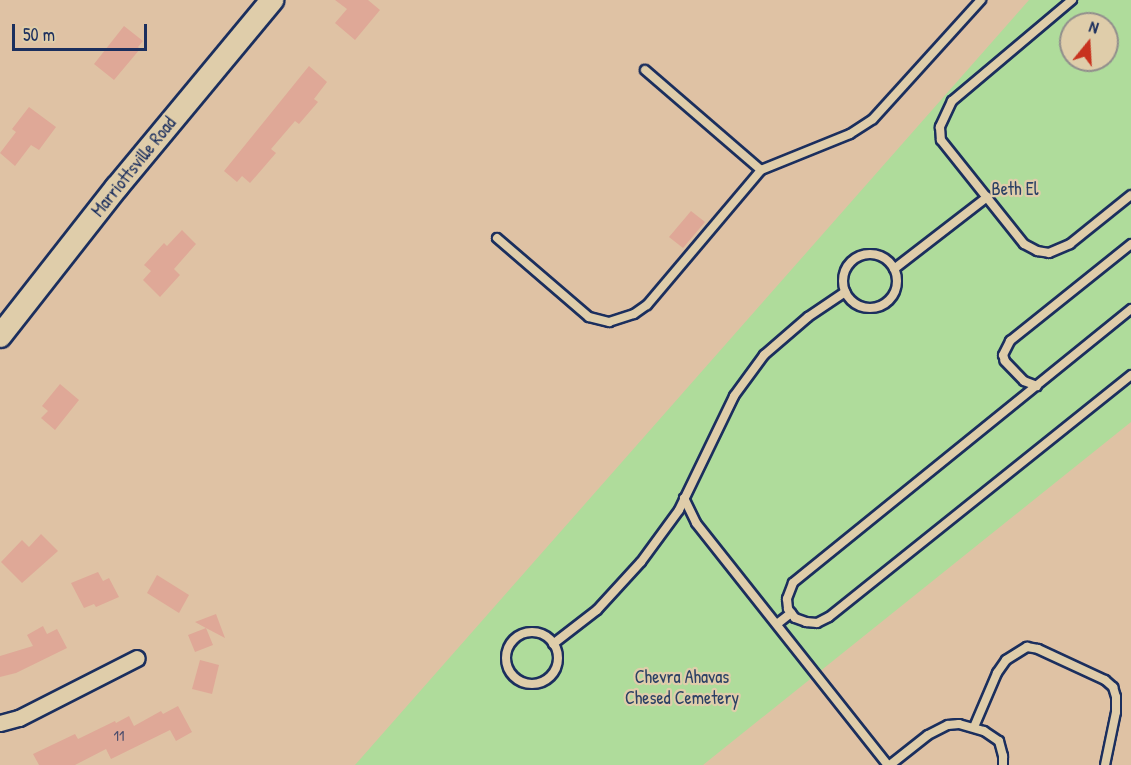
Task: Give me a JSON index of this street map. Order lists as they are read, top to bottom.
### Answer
{
  "streets": {
    "main road": ["Marriottsville Road"]
  },
  "parks": ["Beth El", "Chevra Ahavas Chesed Cemetery"],
  "house_numbers": ["11"],
  "scale_bar": "50 m",
  "north": "top"
}
